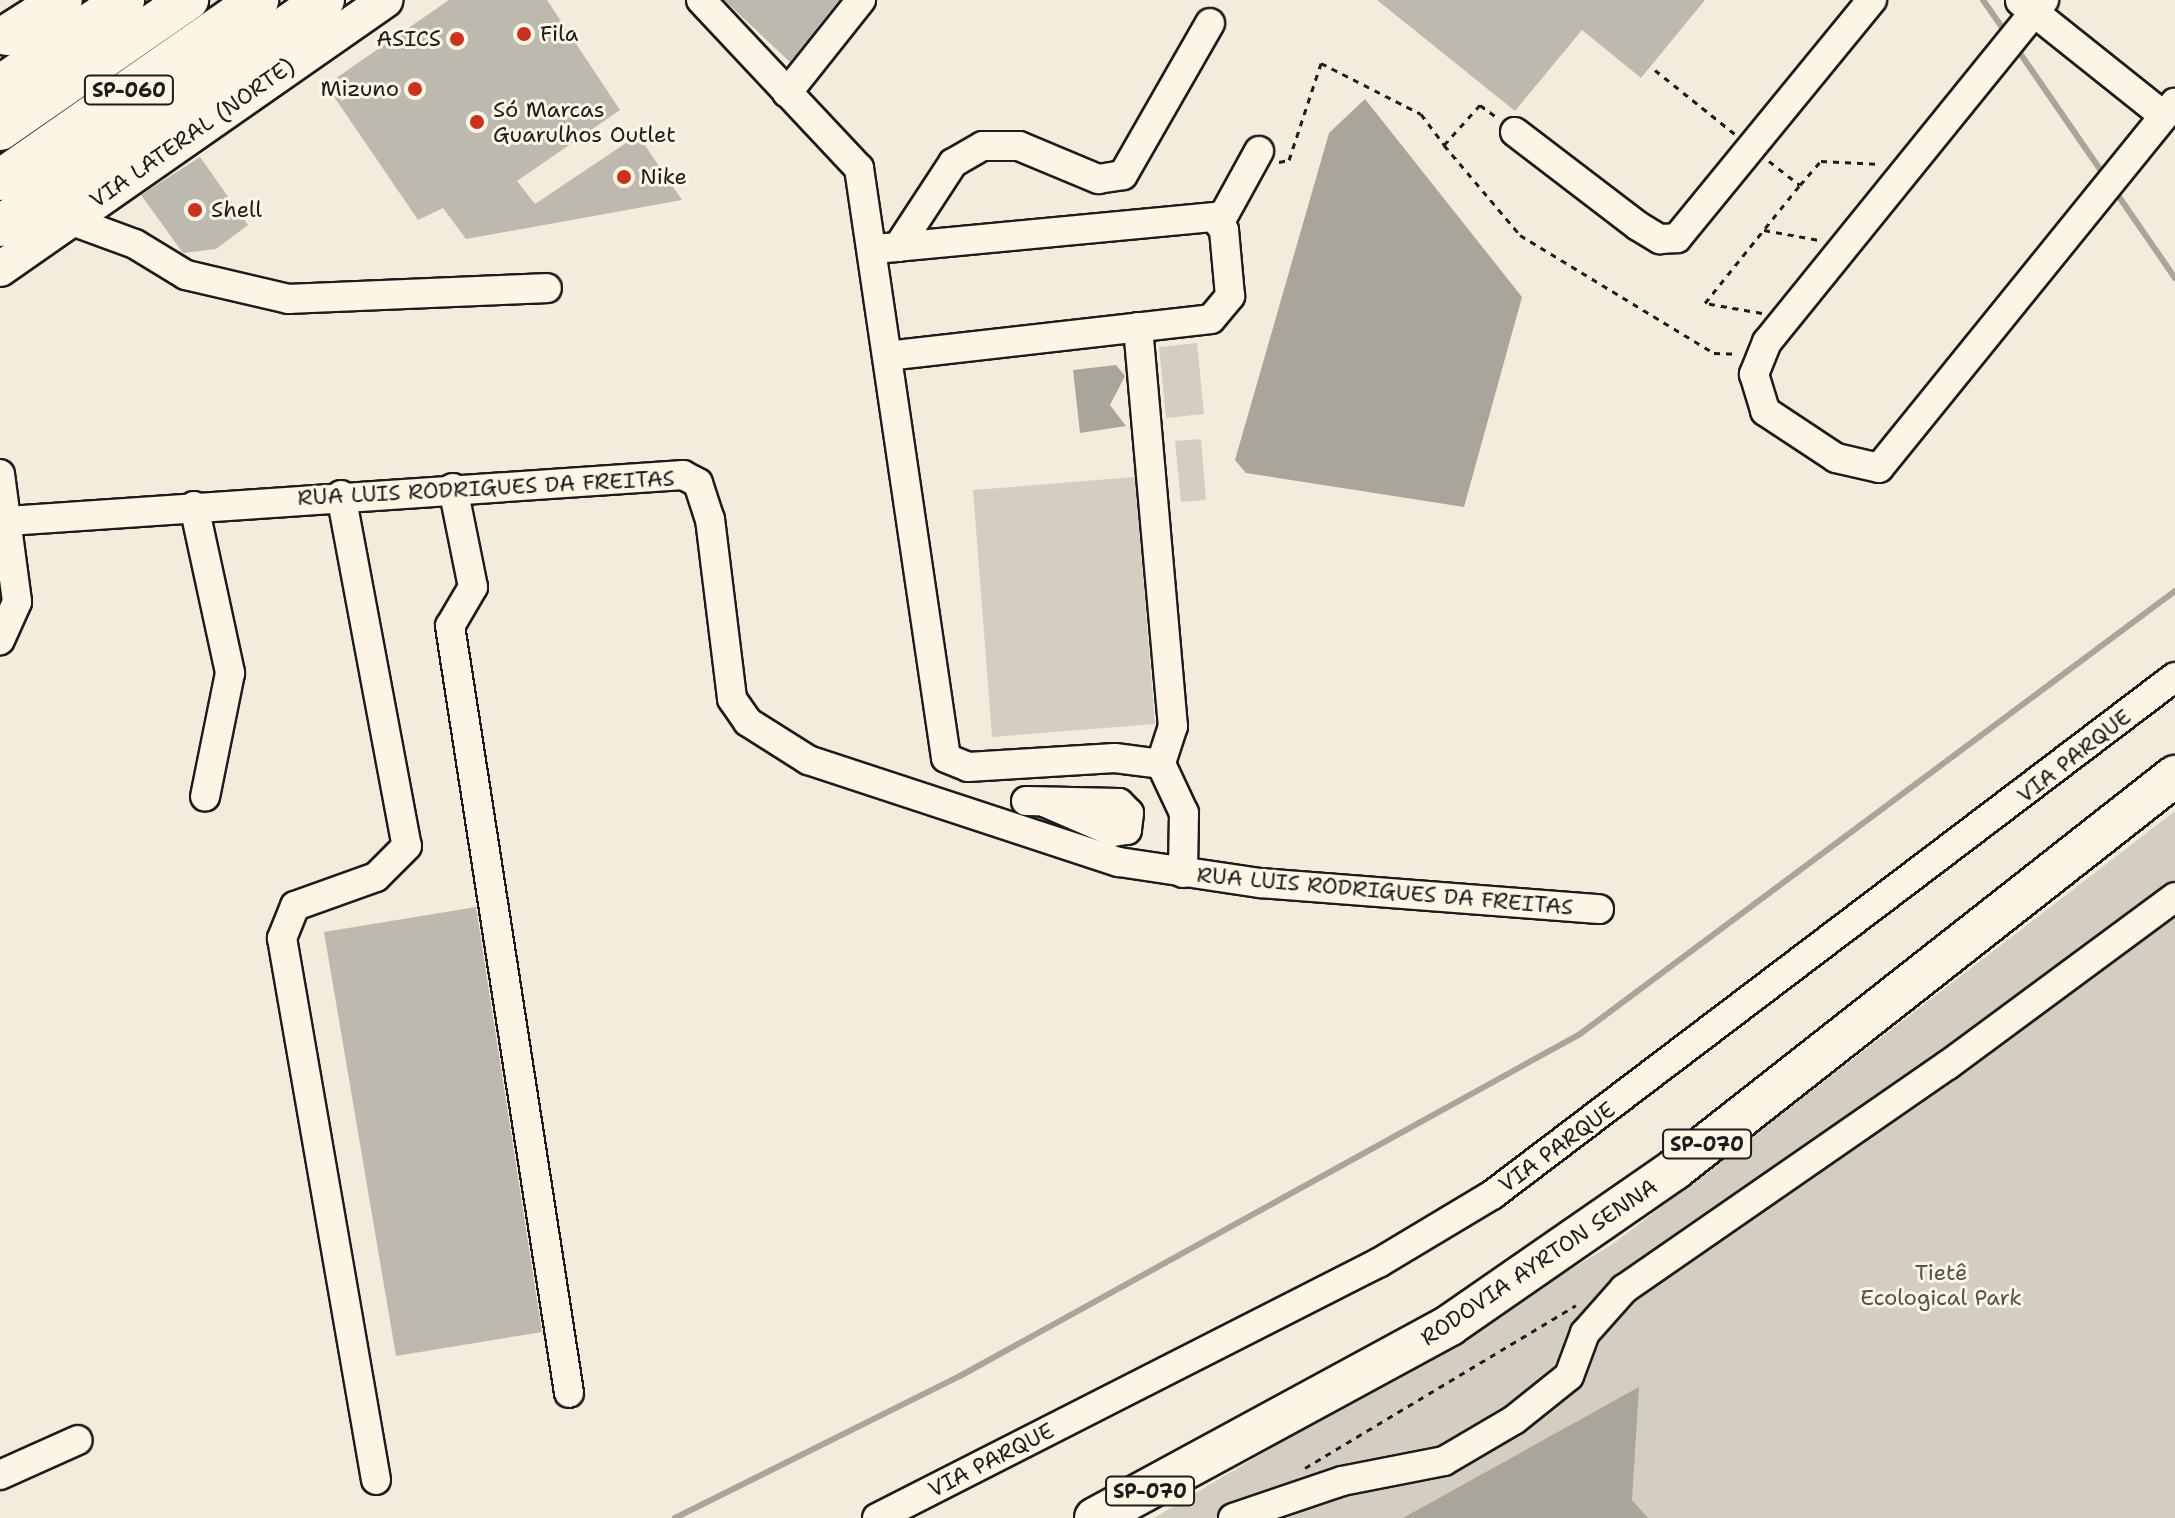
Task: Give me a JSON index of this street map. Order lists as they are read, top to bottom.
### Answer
{
  "streets": {
    "highway": ["SP-060", "SP-070", "RODOVIA AYRTON SENNA"],
    "main road": ["VIA LATERAL (NORTE)"],
    "street": ["RUA LUIS RODRIGUES DA FREITAS", "VIA PARQUE"]
  },
  "parks": ["Tietê Ecological Park"],
  "places": [
    "Fila",
    "ASICS",
    "Mizuno",
    "Só Marcas Guarulhos Outlet",
    "Nike",
    "Shell"
  ]
}
